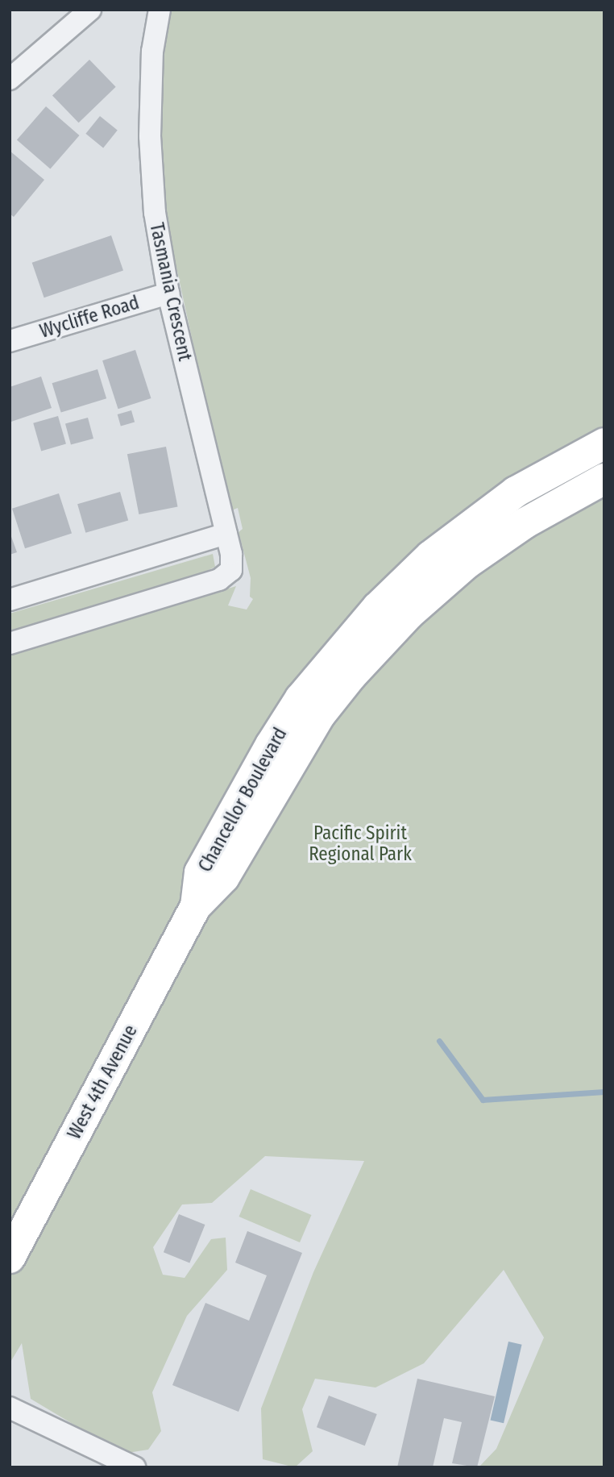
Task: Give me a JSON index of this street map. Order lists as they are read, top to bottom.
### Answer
{
  "streets": {
    "main road": ["Chancellor Boulevard", "West 4th Avenue"],
    "street": ["Tasmania Crescent", "Wycliffe Road"]
  },
  "crossings": [
    ["Tasmania Crescent", "Wycliffe Road"],
    ["Chancellor Boulevard", "West 4th Avenue"]
  ],
  "parks": ["Pacific Spirit Regional Park"]
}
